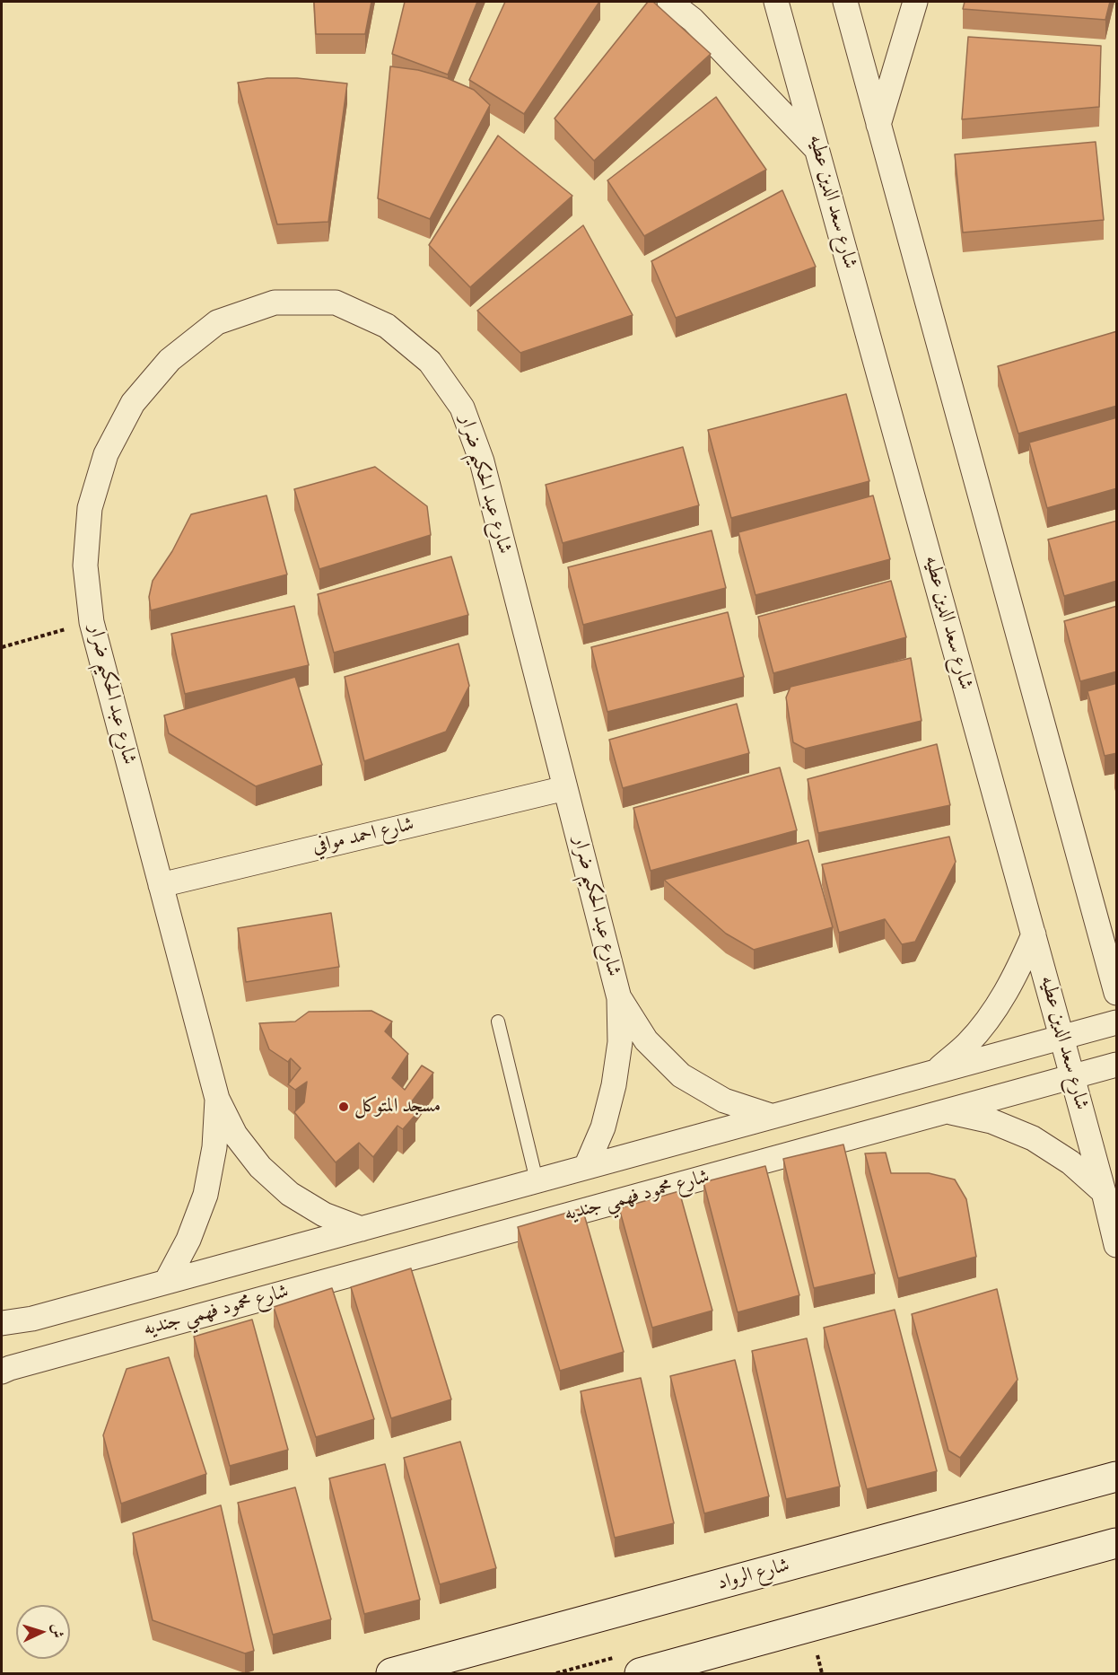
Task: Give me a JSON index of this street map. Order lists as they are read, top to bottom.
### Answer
{
  "streets": {
    "street": [
      "شارع سعد الدين عطيه",
      "شارع عبد الحكيم ضرار",
      "شارع احمد موافي",
      "شارع محمود فهمي جنديه",
      "شارع الرواد"
    ]
  },
  "crossings": [
    ["شارع سعد الدين عطيه", "شارع محمود فهمي جنديه"],
    ["شارع عبد الحكيم ضرار", "شارع احمد موافي"],
    ["شارع عبد الحكيم ضرار", "شارع محمود فهمي جنديه"]
  ],
  "places": ["مسجد المتوكل"],
  "north": "right"
}
